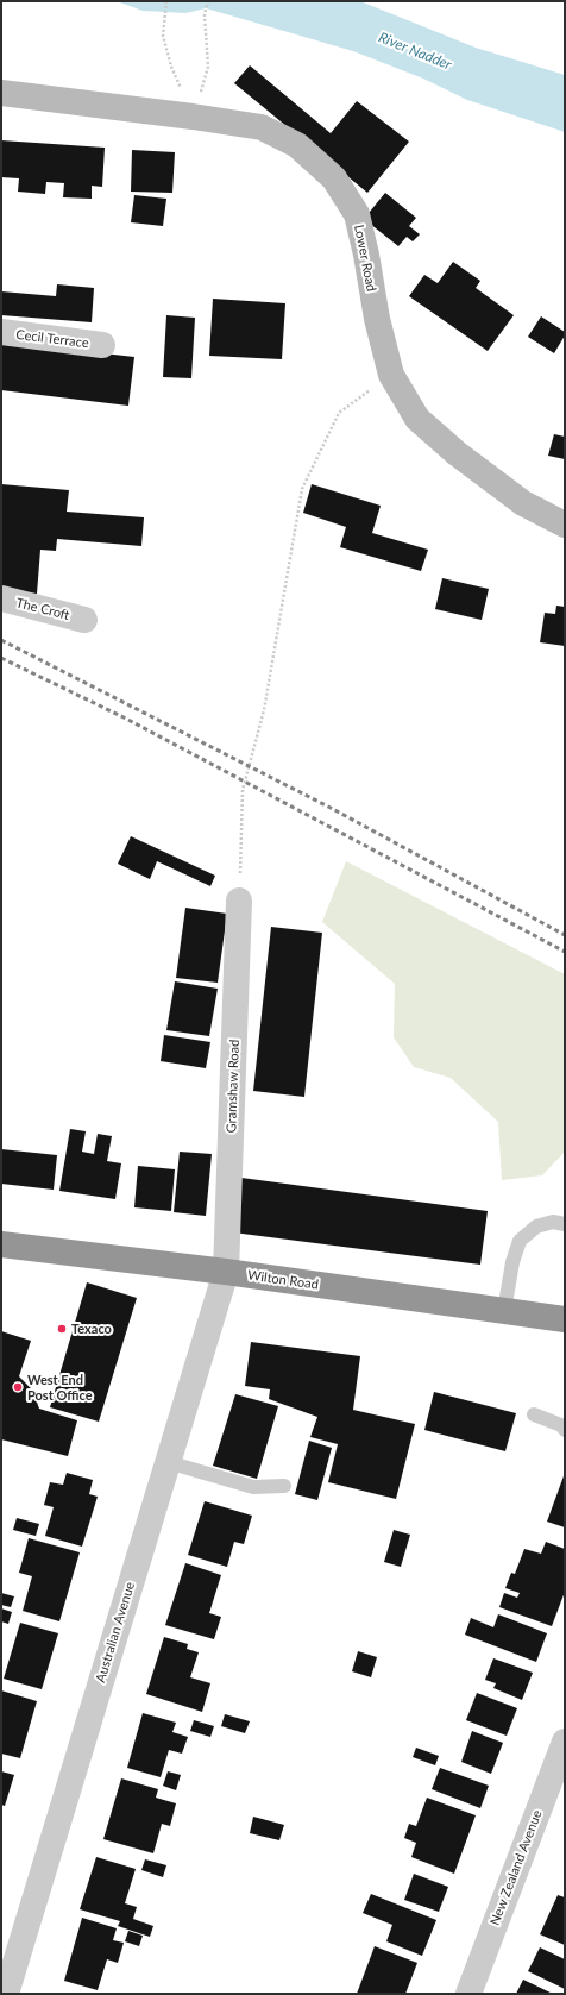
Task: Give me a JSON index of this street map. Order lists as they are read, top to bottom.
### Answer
{
  "streets": {
    "highway": ["Wilton Road"],
    "street": [
      "Lower Road",
      "Cecil Terrace",
      "The Croft",
      "Gramshaw Road",
      "Australian Avenue",
      "New Zealand Avenue"
    ]
  },
  "crossings": [
    ["Gramshaw Road", "Wilton Road"],
    ["Gramshaw Road", "Australian Avenue"],
    ["Wilton Road", "Australian Avenue"]
  ],
  "water": ["River Nadder"],
  "places": ["Texaco", "West End Post Office"]
}
